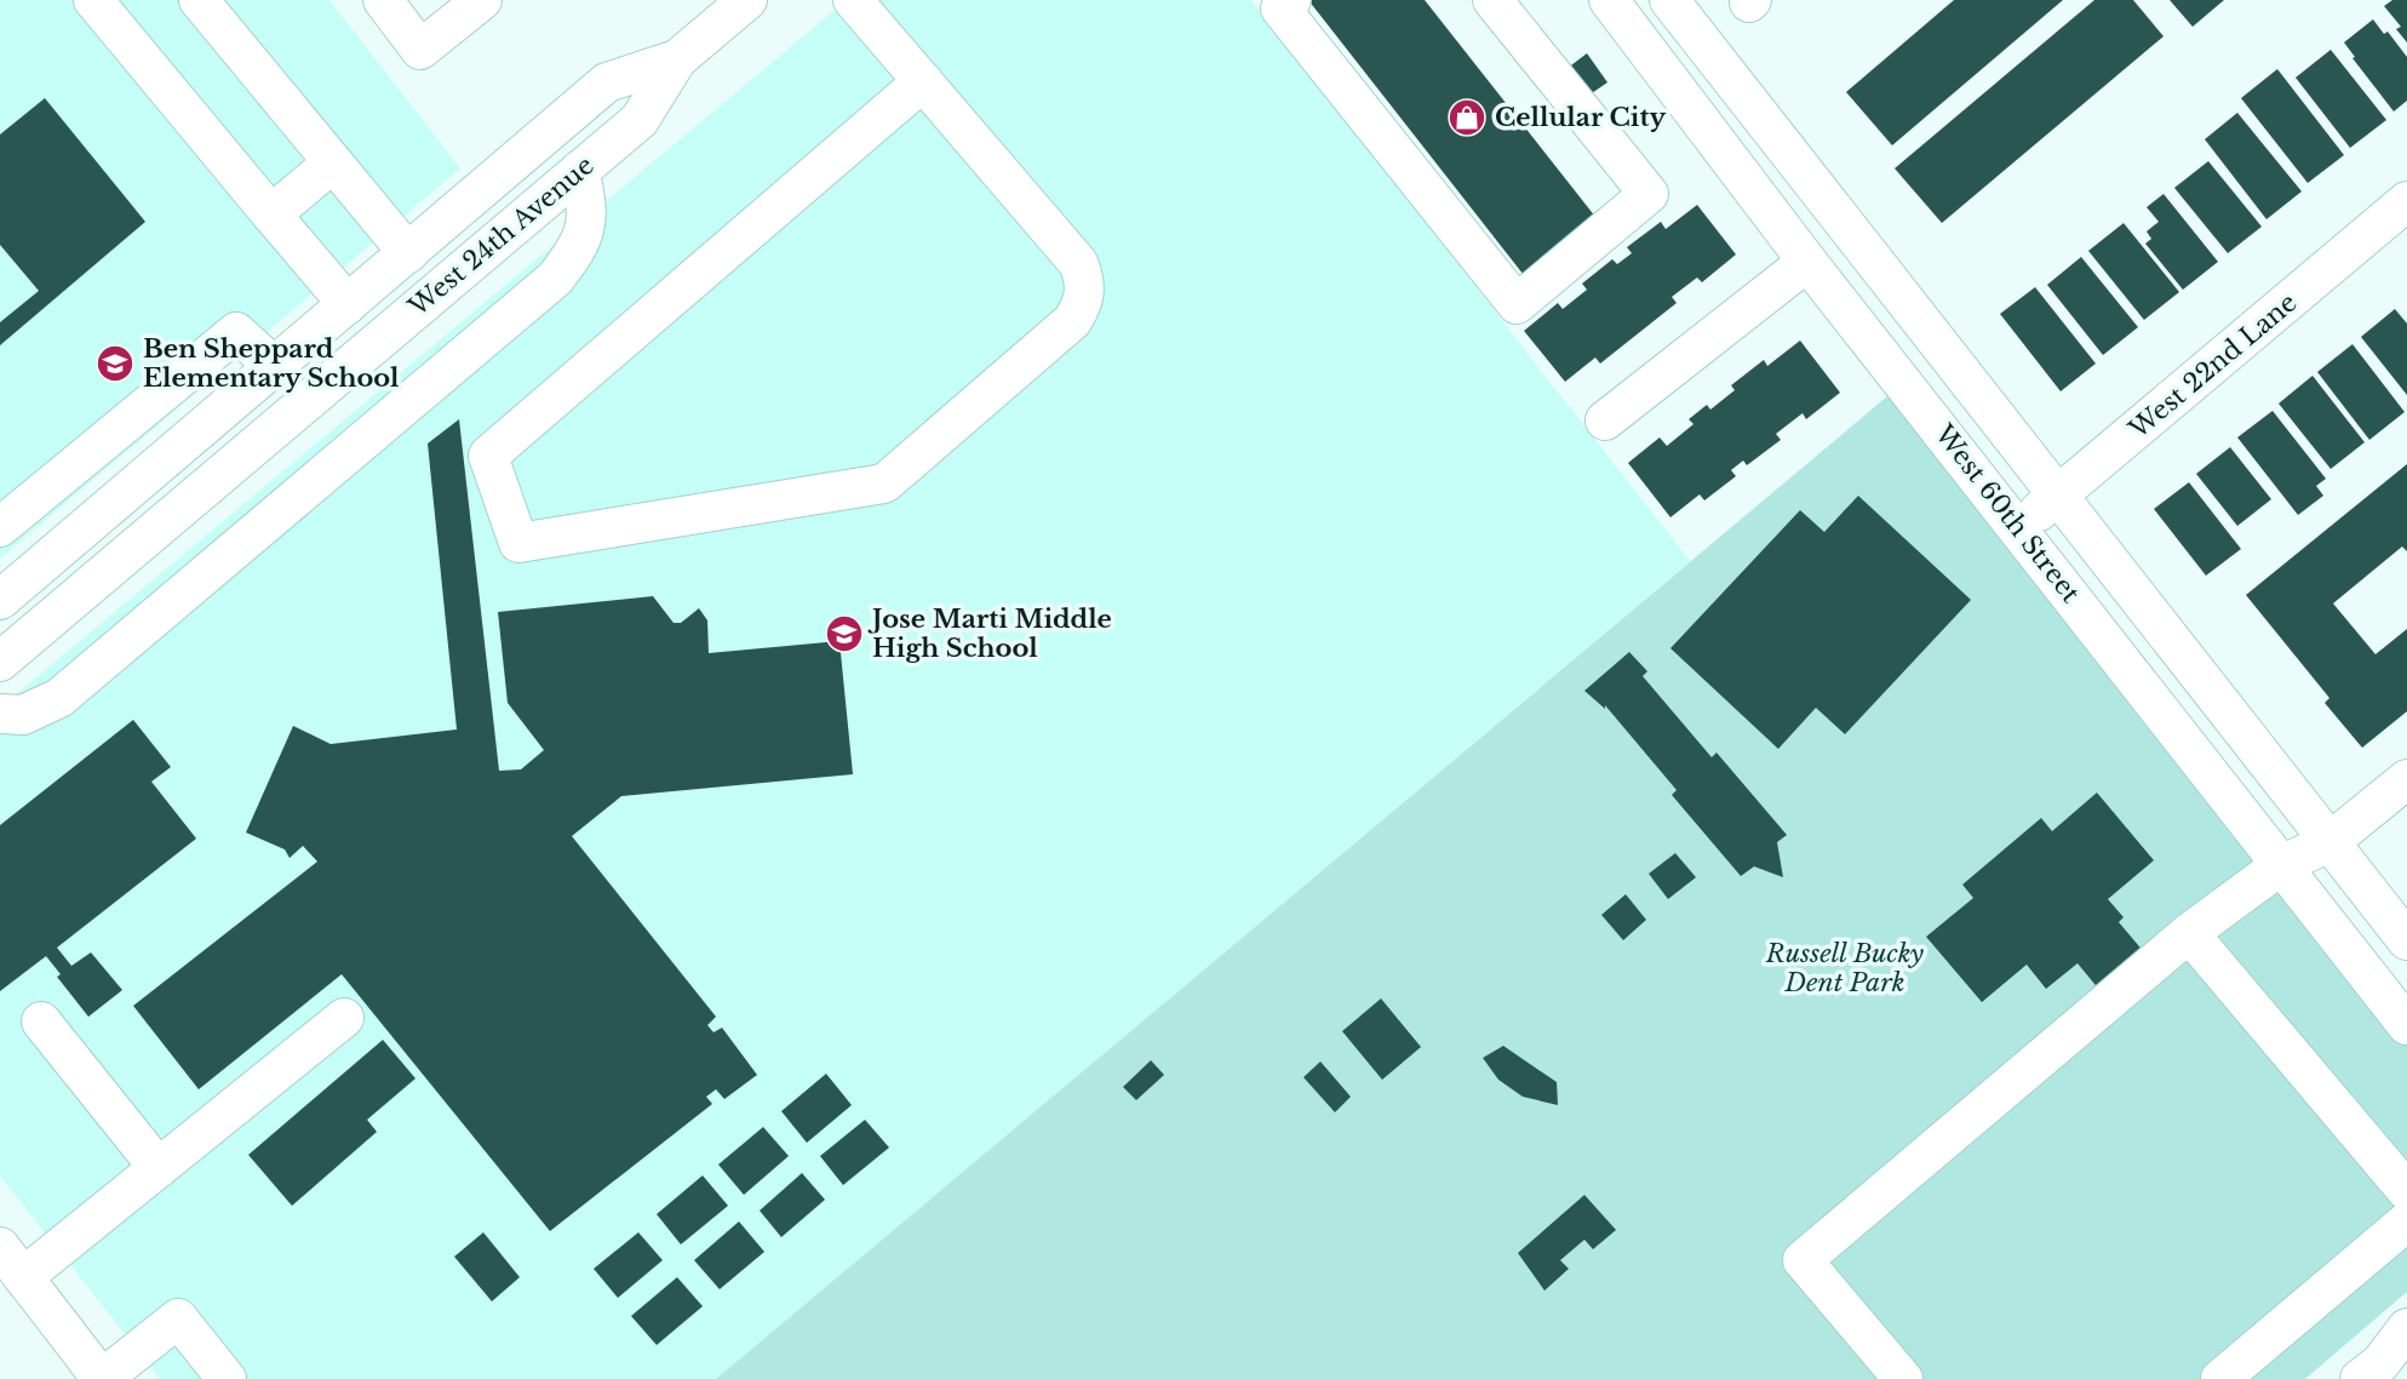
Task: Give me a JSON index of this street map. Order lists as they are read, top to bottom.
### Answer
{
  "streets": {
    "street": ["West 24th Avenue", "West 22nd Lane", "West 60th Street"]
  },
  "crossings": [
    ["West 22nd Lane", "West 60th Street"]
  ],
  "parks": ["Russell Bucky Dent Park"],
  "places": {
    "shop": ["Cellular City"],
    "school or university": ["Ben Sheppard Elementary School", "Jose Marti Middle High School"]
  }
}
